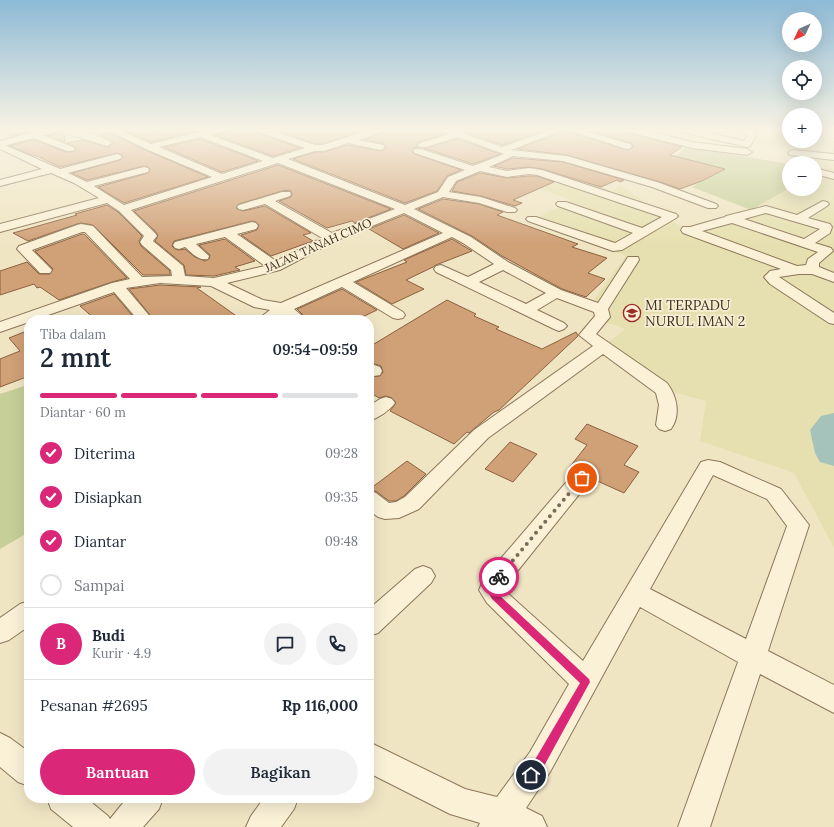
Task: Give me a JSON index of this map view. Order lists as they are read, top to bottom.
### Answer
{
  "streets": {
    "street": ["JALAN TANAH CIMO"]
  },
  "places": {
    "school or university": ["MI TERPADU NURUL IMAN 2"]
  },
  "north": "bottom left",
  "page": {
    "map_buttons": ["+", "−"],
    "heading": ["2 mnt", "Tiba dalam", "09:54–09:59"],
    "panel": [
      "Budi",
      "Kurir · 4.9",
      "Pesanan #2695",
      "Rp 116,000"
    ],
    "bar": "Diantar · 60 m",
    "list": [
      ["Diterima", "09:28"],
      ["Disiapkan", "09:35"],
      ["Diantar", "09:48"],
      "Sampai"
    ],
    "round": "B",
    "buttons": ["Bantuan", "Bagikan"]
  }
}
